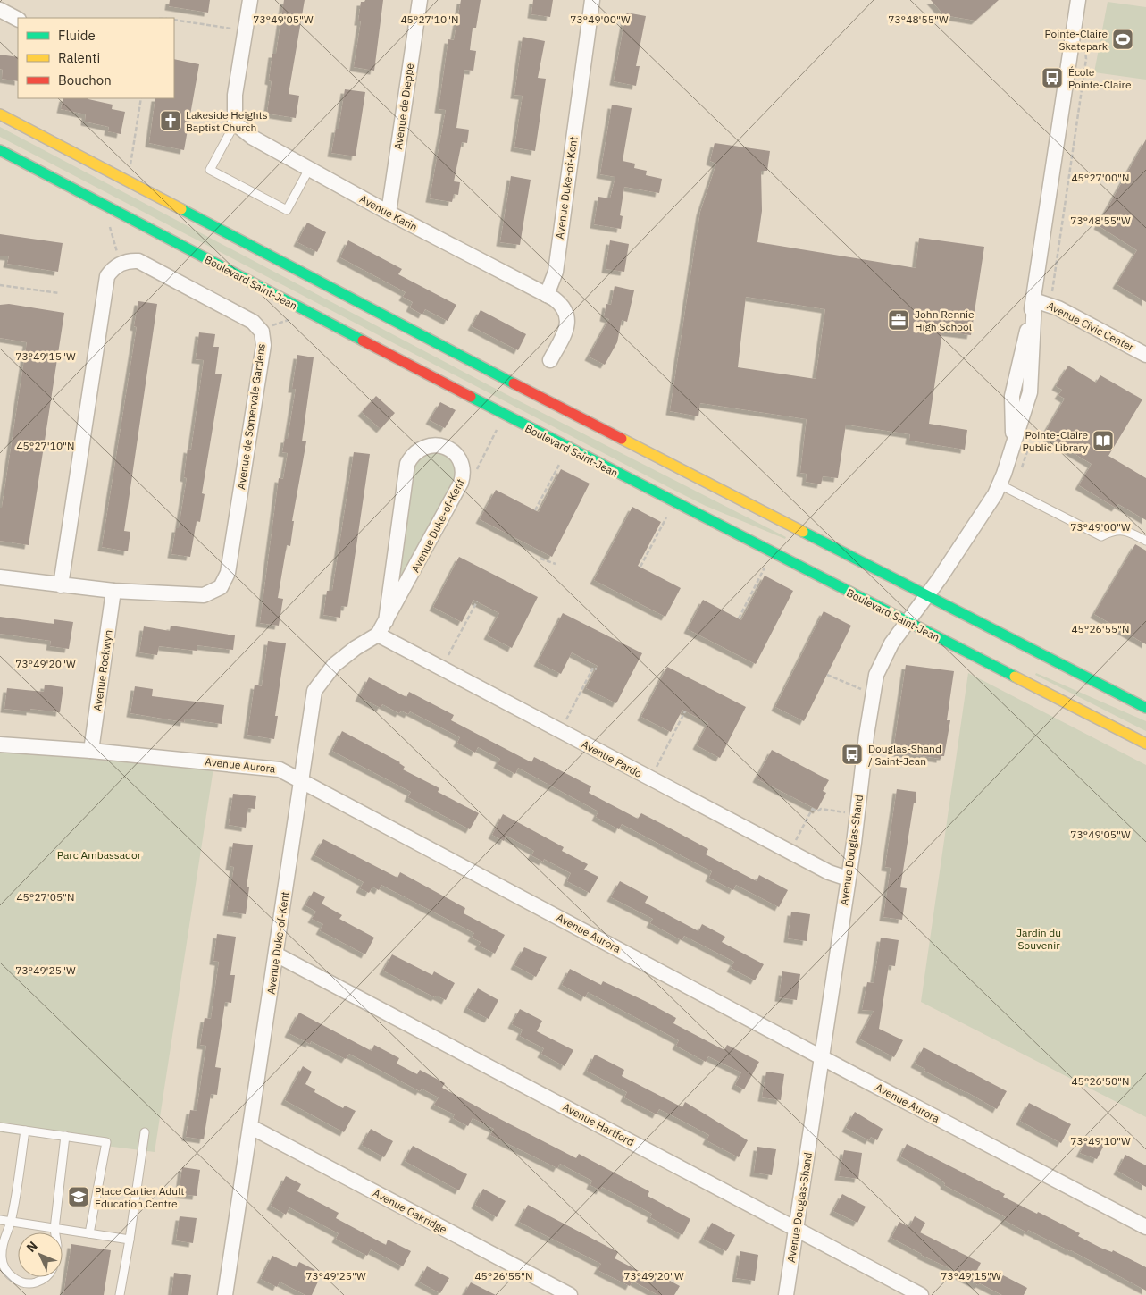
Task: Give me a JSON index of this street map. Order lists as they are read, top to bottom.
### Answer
{
  "streets": {
    "main road": ["Boulevard Saint-Jean"],
    "street": [
      "Avenue de Dieppe",
      "Avenue Duke-of-Kent",
      "Avenue Karin",
      "Avenue Civic Center",
      "Avenue de Somervale Gardens",
      "Avenue Rockwyn",
      "Avenue Pardo",
      "Avenue Aurora",
      "Avenue Douglas-Shand",
      "Avenue Hartford",
      "Avenue Oakridge"
    ]
  },
  "crossings": [
    ["Avenue de Dieppe", "Avenue Karin"],
    ["Avenue Duke-of-Kent", "Avenue Karin"],
    ["Avenue Duke-of-Kent", "Avenue Pardo"],
    ["Avenue Duke-of-Kent", "Avenue Aurora"],
    ["Avenue Duke-of-Kent", "Avenue Hartford"],
    ["Avenue Duke-of-Kent", "Avenue Oakridge"],
    ["Boulevard Saint-Jean", "Avenue Douglas-Shand"],
    ["Avenue Civic Center", "Avenue Douglas-Shand"],
    ["Avenue de Somervale Gardens", "Avenue Rockwyn"],
    ["Avenue Rockwyn", "Avenue Aurora"],
    ["Avenue Pardo", "Avenue Douglas-Shand"],
    ["Avenue Aurora", "Avenue Douglas-Shand"],
    ["Avenue Douglas-Shand", "Avenue Hartford"]
  ],
  "parks": ["Parc Ambassador", "Jardin du Souvenir"],
  "places": {
    "sports": ["Pointe-Claire Skatepark"],
    "bus stop": ["École Pointe-Claire", "Douglas-Shand / Saint-Jean"],
    "church": ["Lakeside Heights Baptist Church"],
    "office": ["John Rennie High School"],
    "library": ["Pointe-Claire Public Library"],
    "school or university": ["Place Cartier Adult Education Centre"]
  },
  "legend": ["Fluide", "Ralenti", "Bouchon"],
  "north": "top left",
  "coordinates": [
    "73°49'05\"W",
    "73°49'00\"W",
    "73°48'55\"W",
    "45°27'10\"N",
    "45°27'00\"N",
    "73°49'15\"W",
    "45°26'55\"N",
    "73°49'20\"W",
    "45°27'05\"N",
    "73°49'25\"W",
    "45°26'50\"N",
    "73°49'10\"W"
  ]
}
